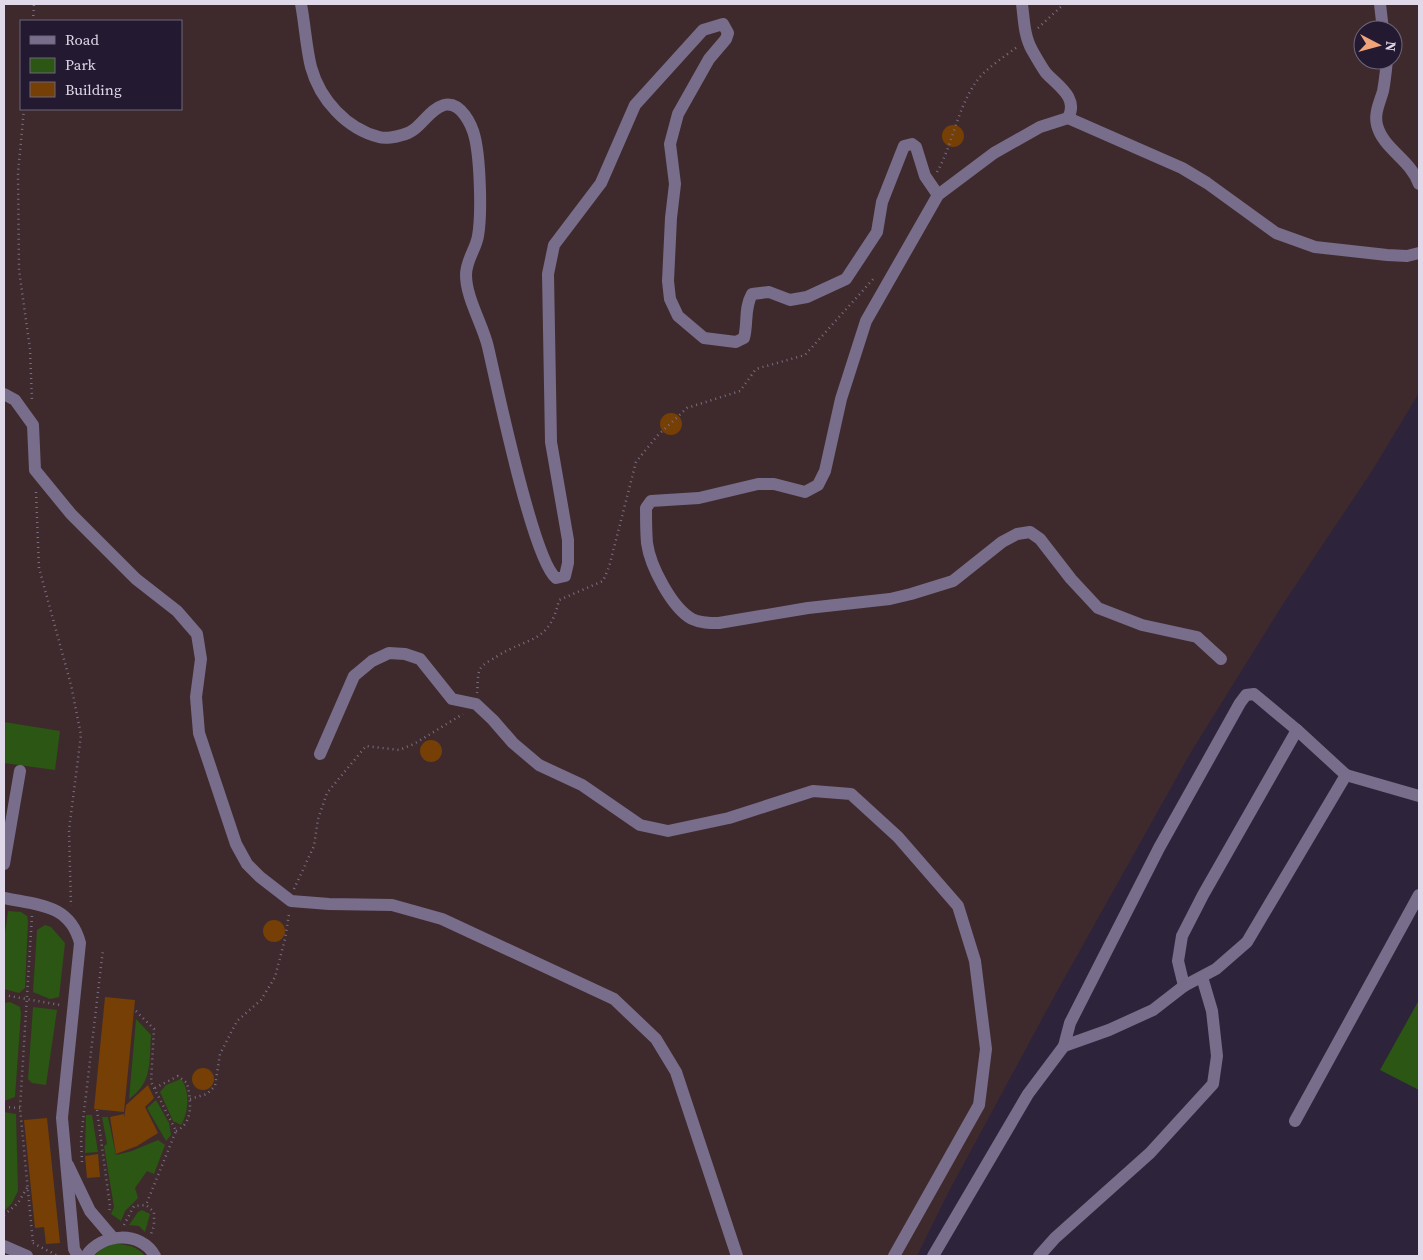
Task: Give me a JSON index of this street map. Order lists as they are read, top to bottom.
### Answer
{
  "legend": ["Road", "Park", "Building"],
  "north": "right"
}
